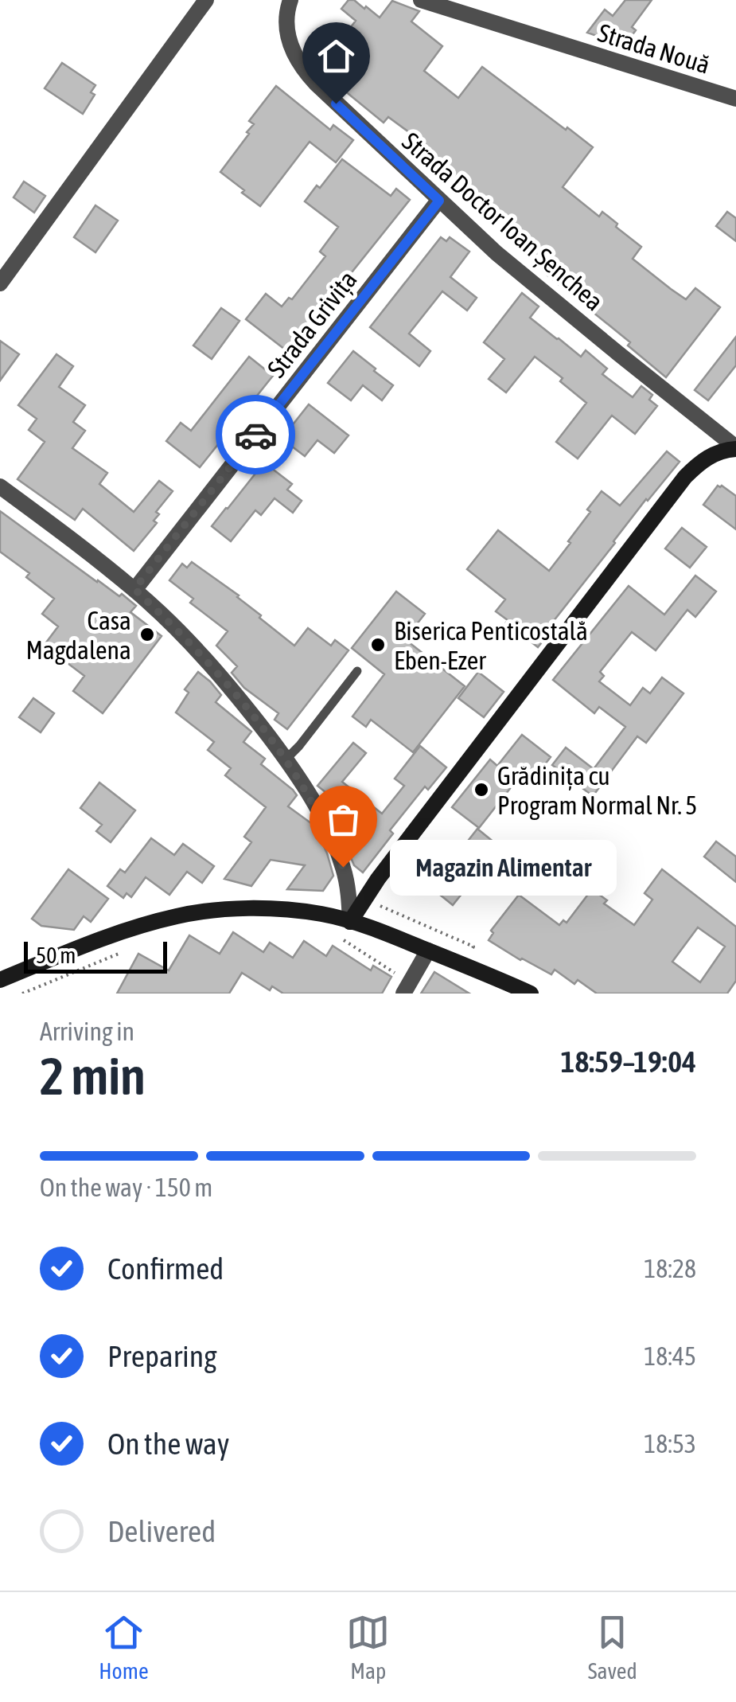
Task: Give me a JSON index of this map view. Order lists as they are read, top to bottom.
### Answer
{
  "streets": {
    "street": ["Strada Nouă", "Strada Doctor Ioan Șenchea", "Strada Grivița"]
  },
  "crossings": [
    ["Strada Doctor Ioan Șenchea", "Strada Grivița"]
  ],
  "places": [
    "Casa Magdalena",
    "Biserica Penticostală Eben-Ezer",
    "Grădinița cu Program Normal Nr. 5",
    "Magazin Alimentar"
  ],
  "scale_bar": "50 m",
  "page": {
    "bubble": "Magazin Alimentar",
    "scale": "50 m",
    "heading": ["2 min", "Arriving in", "18:59–19:04"],
    "bar": "On the way · 150 m",
    "list": [
      ["Confirmed", "18:28"],
      ["Preparing", "18:45"],
      ["On the way", "18:53"],
      "Delivered"
    ],
    "tabs": ["Home", "Map", "Saved"]
  }
}
